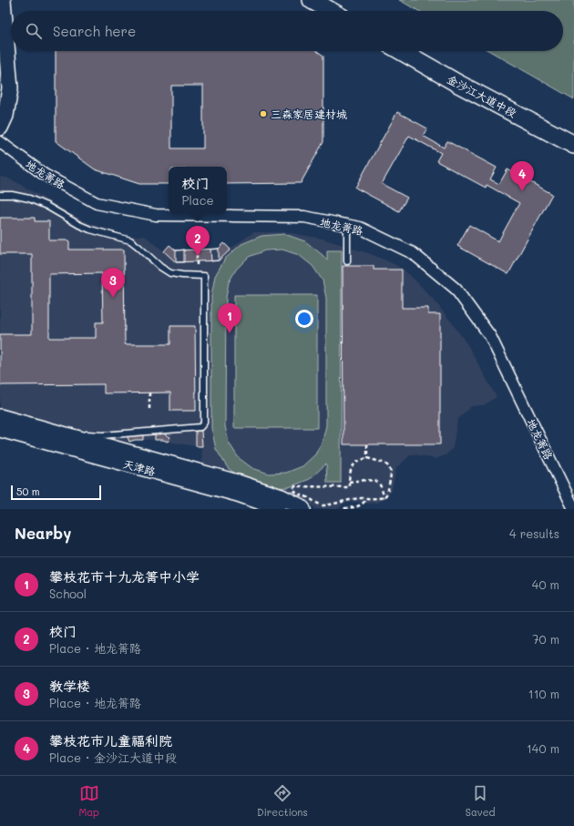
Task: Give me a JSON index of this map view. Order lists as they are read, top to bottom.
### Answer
{
  "streets": {
    "main road": ["金沙江大道中段", "天津路"],
    "street": ["地龙箐路"]
  },
  "places": ["三森家居建材城"],
  "scale_bar": "50 m",
  "page": {
    "search": "Search here",
    "pins": [
      "4",
      "2",
      "3",
      "1"
    ],
    "popup": ["校门", "Place"],
    "scale": "50 m",
    "heading": ["Nearby", "4 results"],
    "list": [
      {
        "mark": "1",
        "name": "攀枝花市十九龙箐中小学",
        "note": "School",
        "value": "40 m"
      },
      {
        "mark": "2",
        "name": "校门",
        "note": "Place · 地龙箐路",
        "value": "70 m"
      },
      {
        "mark": "3",
        "name": "教学楼",
        "note": "Place · 地龙箐路",
        "value": "110 m"
      },
      {
        "mark": "4",
        "name": "攀枝花市儿童福利院",
        "note": "Place · 金沙江大道中段",
        "value": "140 m"
      }
    ],
    "nav": ["Map", "Directions", "Saved"]
  }
}
